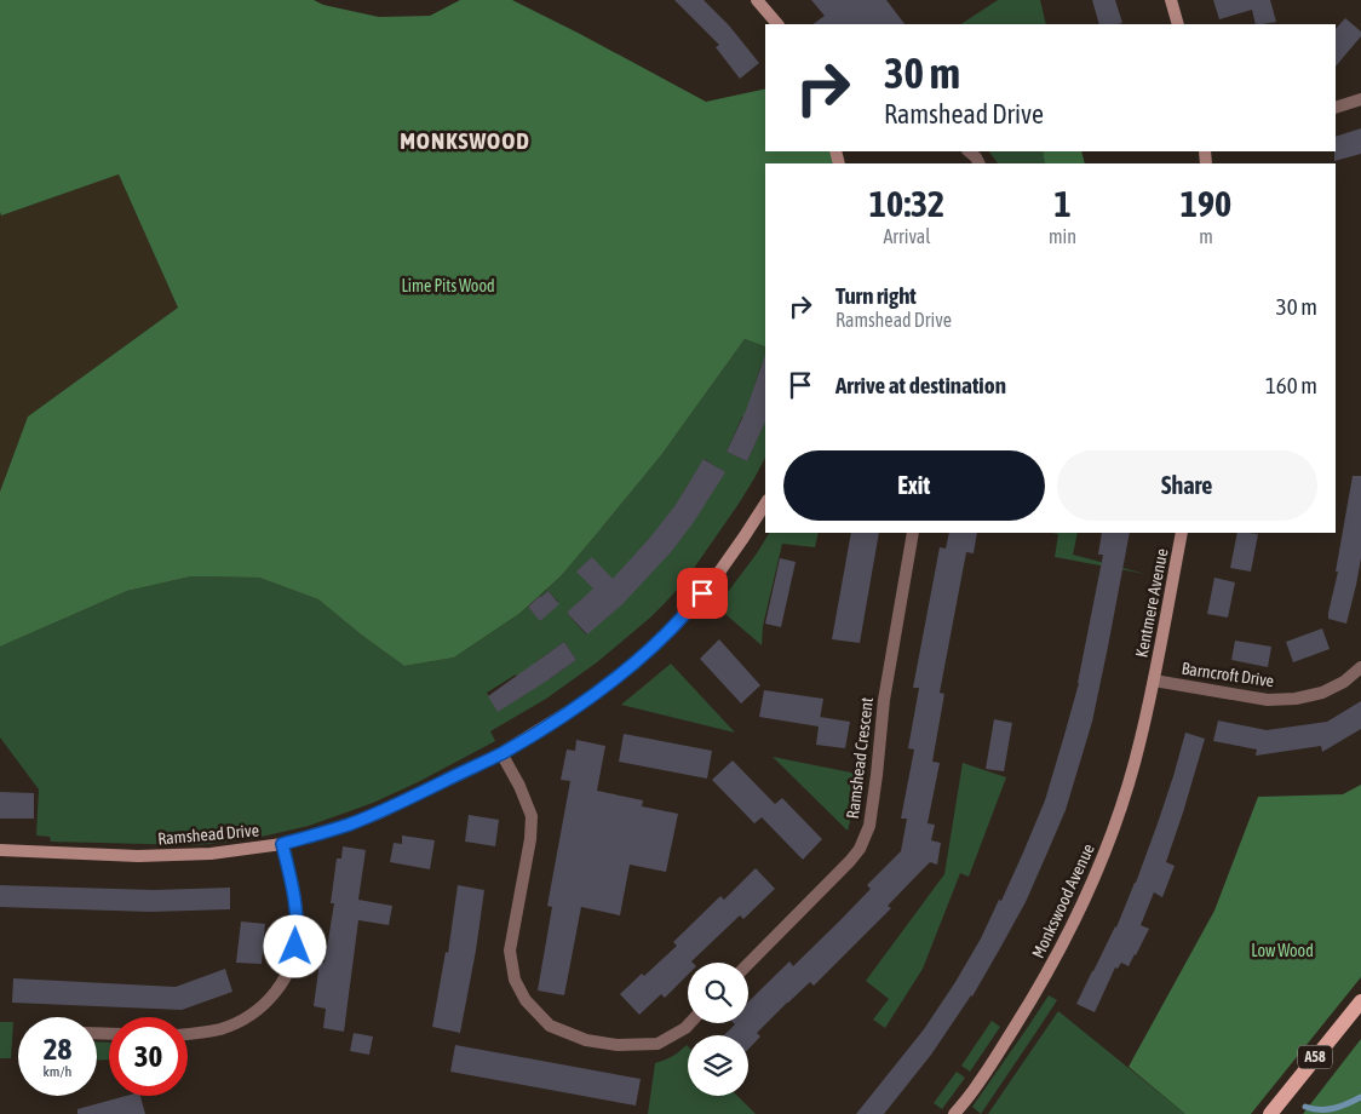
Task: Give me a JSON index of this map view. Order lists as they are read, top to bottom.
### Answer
{
  "streets": {
    "main road": ["A58"],
    "street": [
      "Kentmere Avenue",
      "Barncroft Drive",
      "Ramshead Crescent",
      "Ramshead Drive",
      "Monkswood Avenue"
    ]
  },
  "crossings": [
    ["Kentmere Avenue", "Barncroft Drive"],
    ["Kentmere Avenue", "Monkswood Avenue"],
    ["Barncroft Drive", "Monkswood Avenue"]
  ],
  "districts": ["MONKSWOOD"],
  "parks": ["Lime Pits Wood", "Low Wood"],
  "page": {
    "turn": ["30 m", "Ramshead Drive"],
    "eta": [
      "10:32",
      "Arrival",
      "1",
      "min",
      "190",
      "m"
    ],
    "list": [
      {
        "name": "Turn right",
        "note": "Ramshead Drive",
        "value": "30 m"
      },
      {
        "name": "Arrive at destination",
        "value": "160 m"
      }
    ],
    "buttons": ["Exit", "Share"],
    "speed": "28 km/h",
    "limit": "30"
  }
}
